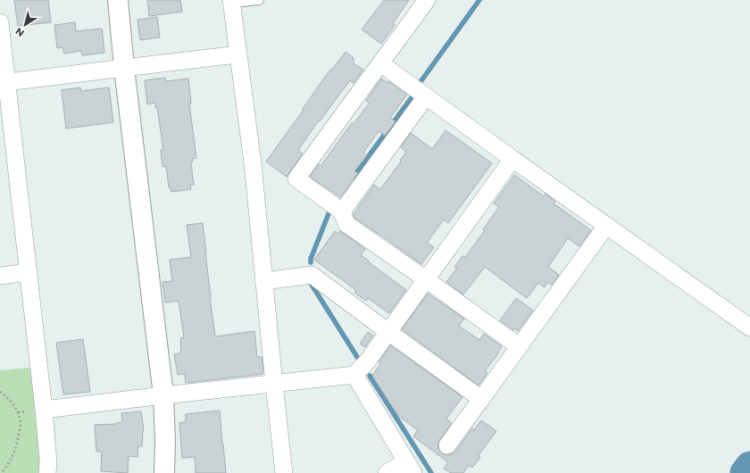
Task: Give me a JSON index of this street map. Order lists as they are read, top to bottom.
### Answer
{
  "north": "bottom left"
}
